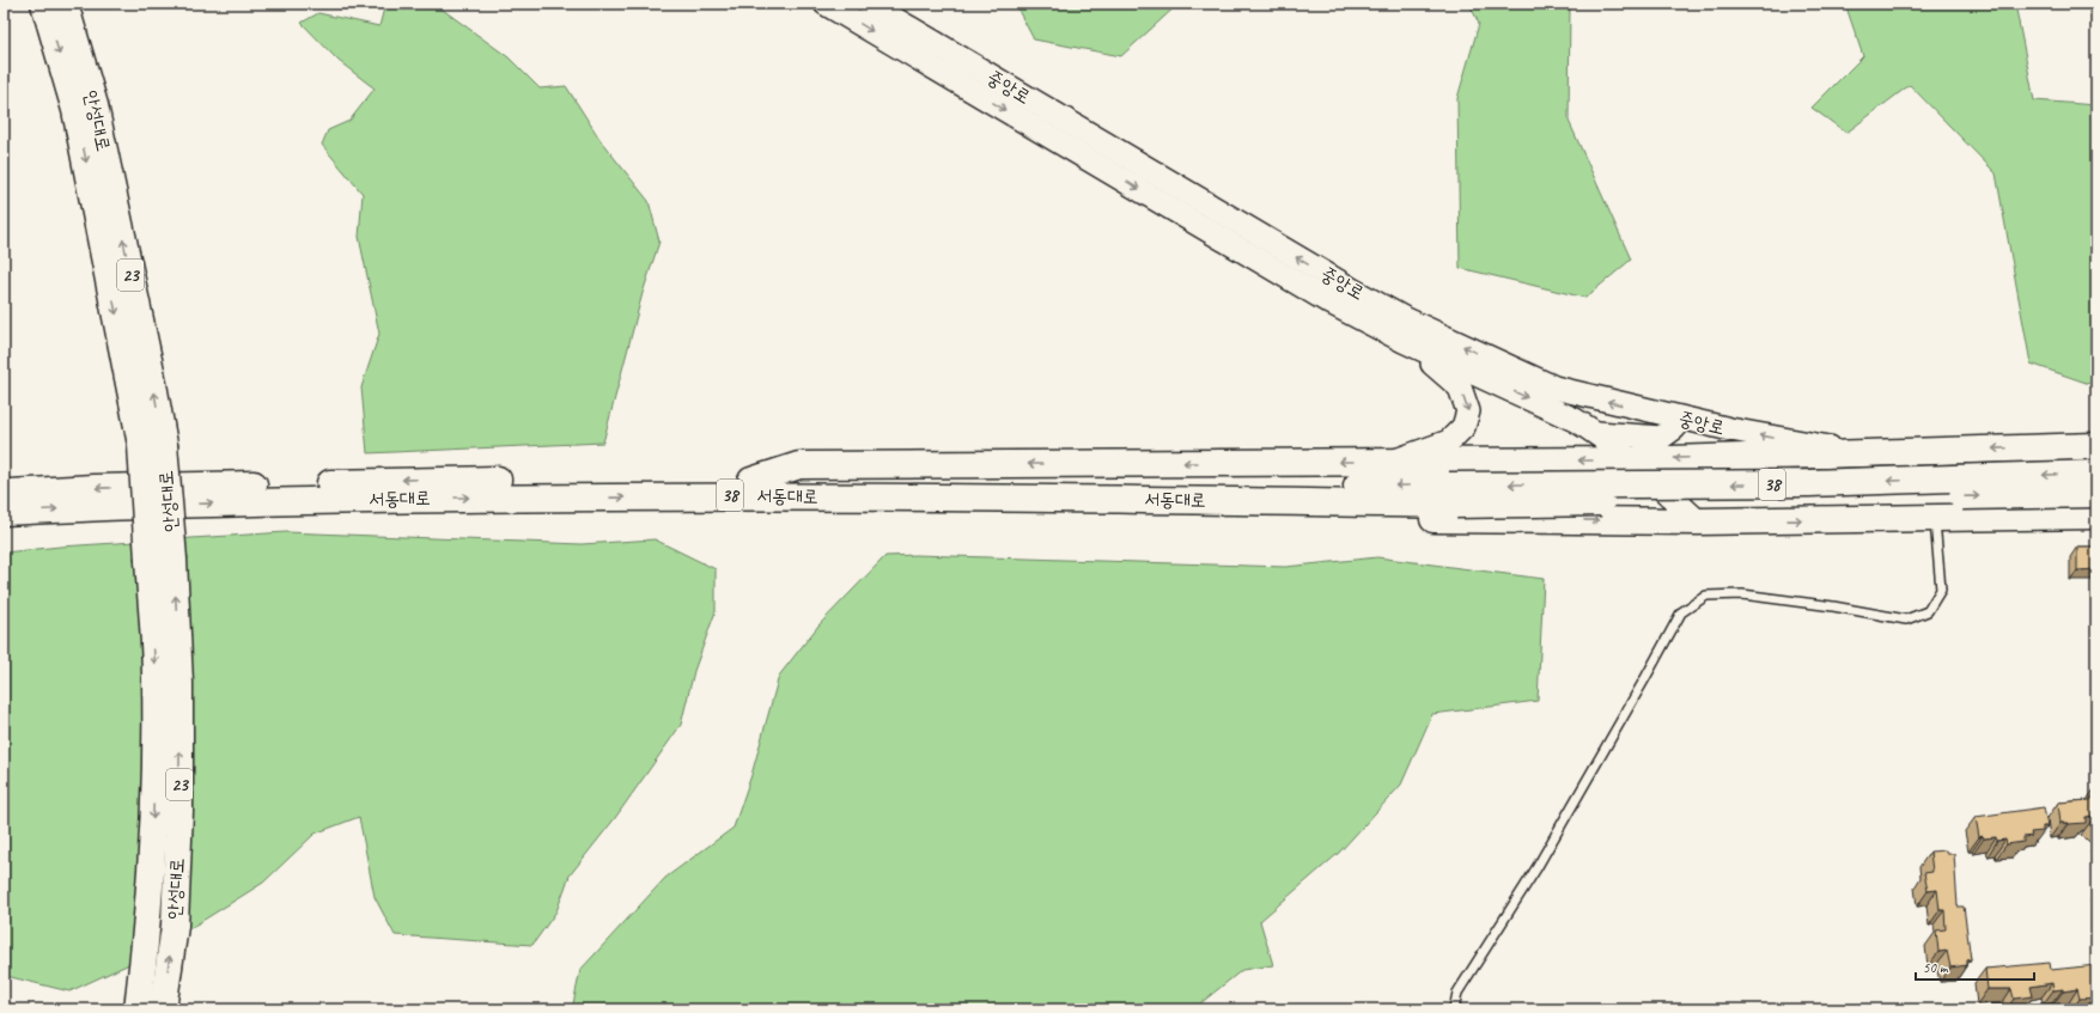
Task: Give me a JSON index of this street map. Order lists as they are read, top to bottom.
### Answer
{
  "streets": {
    "highway": [
      "안성대로",
      "23",
      "38",
      "서동대로"
    ],
    "main road": ["중앙로"]
  },
  "crossings": [
    ["38", "서동대로"]
  ],
  "scale_bar": "50 m"
}
